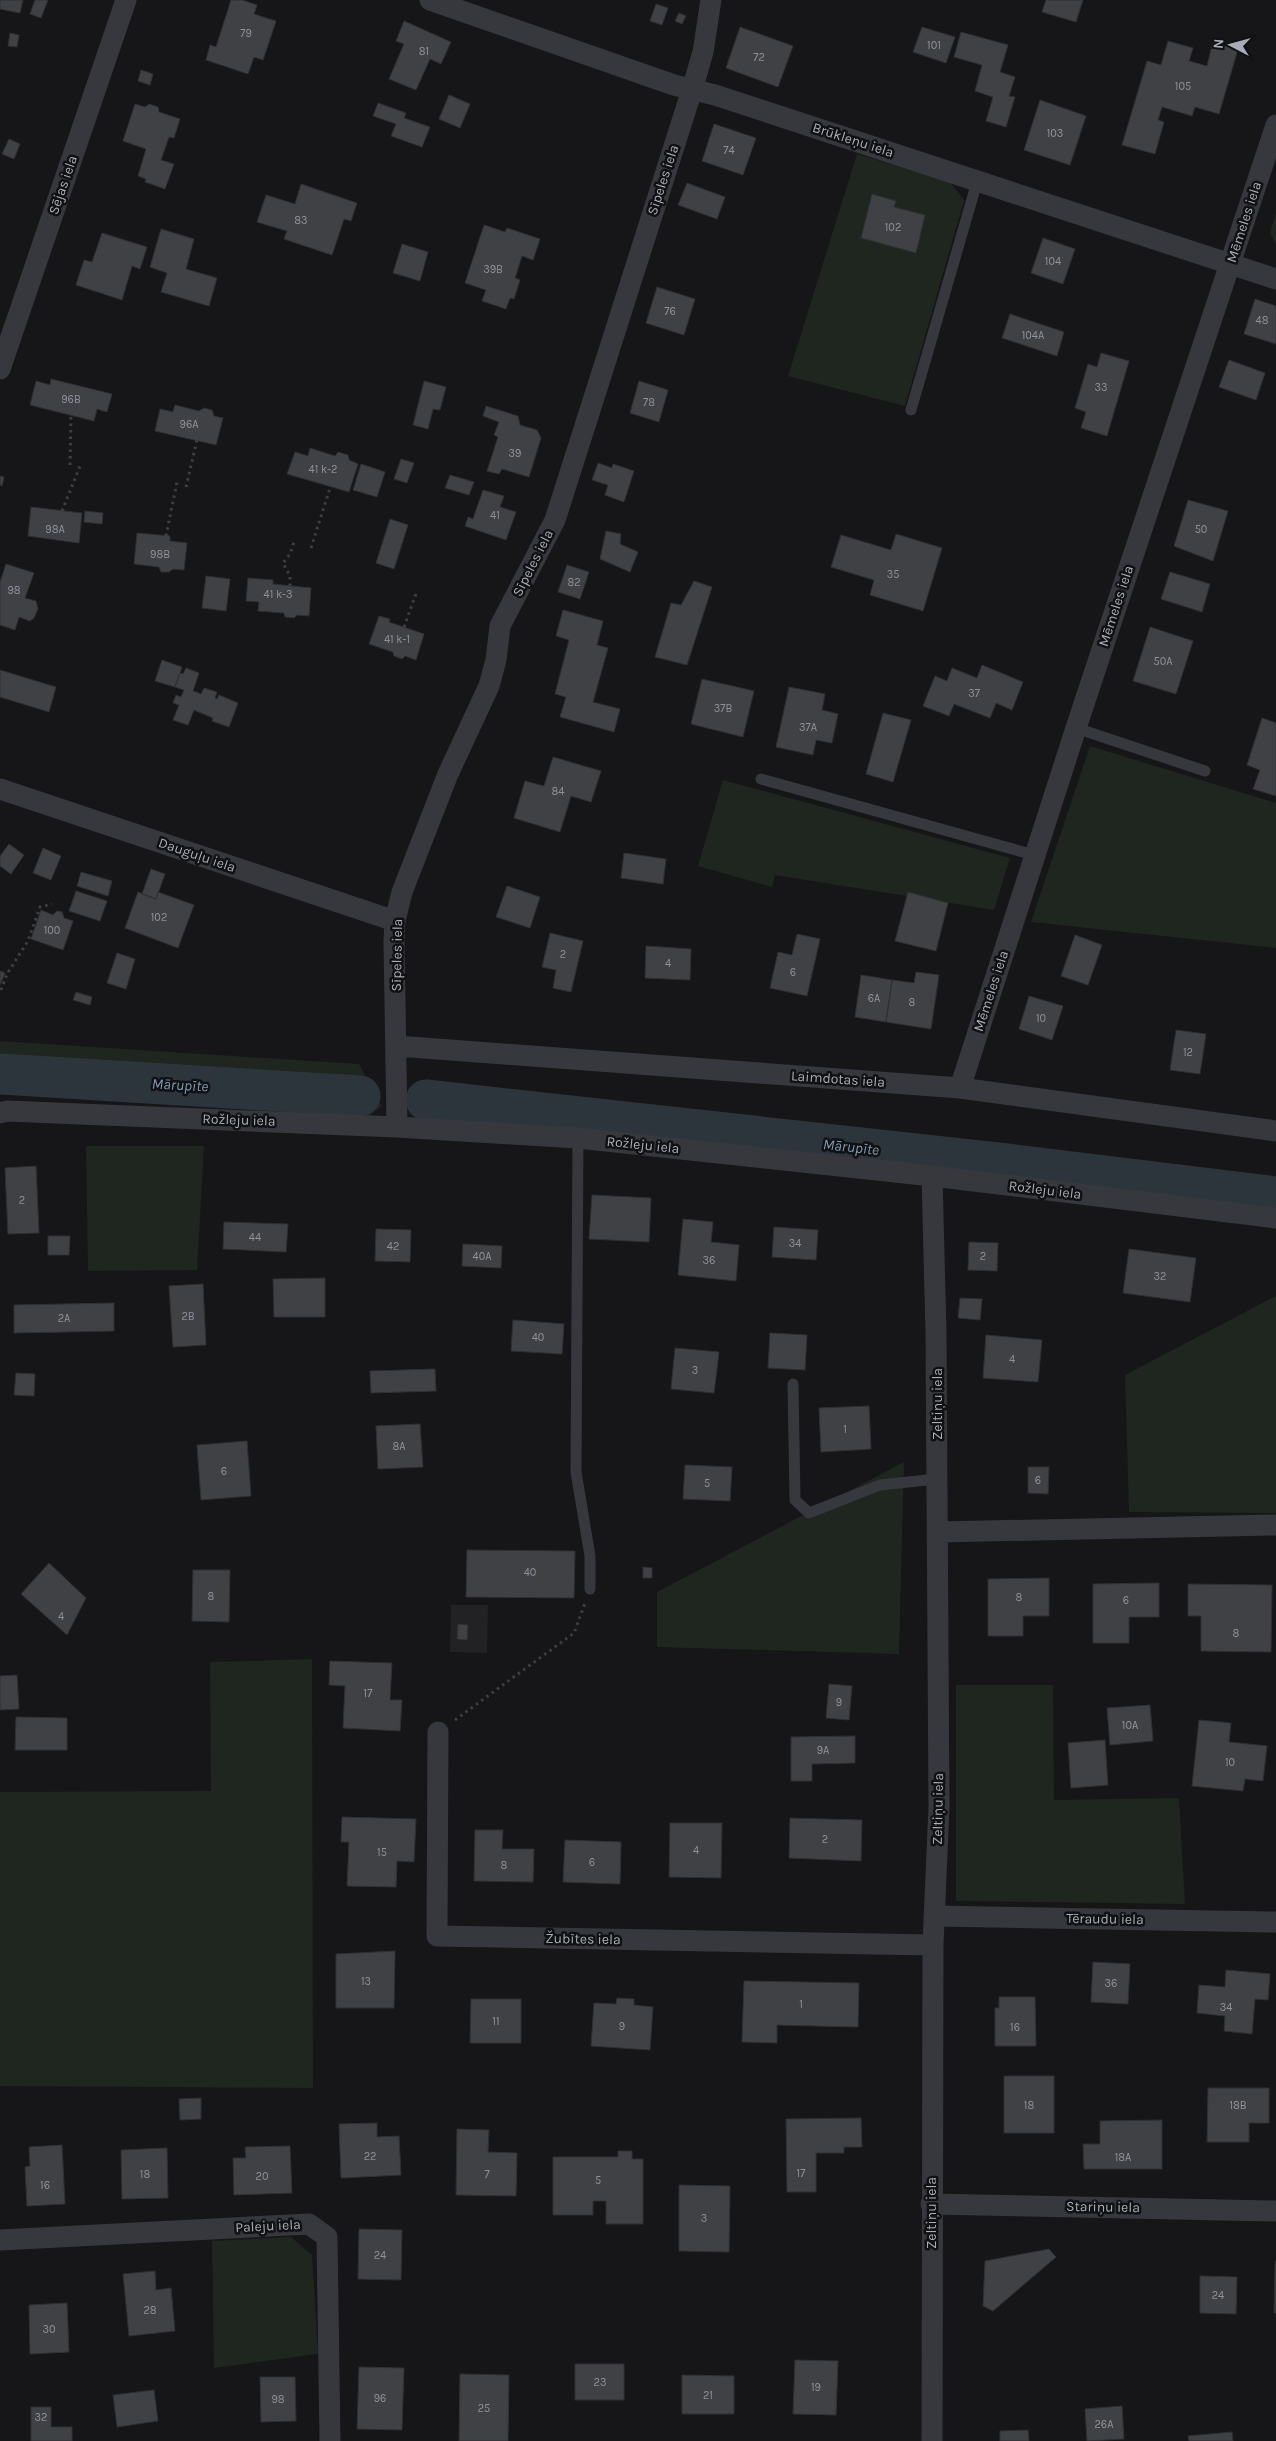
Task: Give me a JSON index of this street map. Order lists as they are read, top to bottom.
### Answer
{
  "streets": {
    "street": [
      "Brūkleņu iela",
      "Sīpeles iela",
      "Sējas iela",
      "Mēmeles iela",
      "Dauguļu iela",
      "Laimdotas iela",
      "Rožleju iela",
      "Zeltiņu iela",
      "Tēraudu iela",
      "Žubītes iela",
      "Stariņu iela",
      "Paleju iela"
    ]
  },
  "crossings": [
    ["Brūkleņu iela", "Sīpeles iela"],
    ["Brūkleņu iela", "Mēmeles iela"],
    ["Sīpeles iela", "Dauguļu iela"],
    ["Sīpeles iela", "Laimdotas iela"],
    ["Sīpeles iela", "Rožleju iela"],
    ["Mēmeles iela", "Laimdotas iela"],
    ["Rožleju iela", "Zeltiņu iela"],
    ["Zeltiņu iela", "Tēraudu iela"],
    ["Zeltiņu iela", "Žubītes iela"],
    ["Zeltiņu iela", "Stariņu iela"]
  ],
  "water": ["Mārupīte"],
  "house_numbers": [
    "79",
    "101",
    "81",
    "72",
    "105",
    "103",
    "74",
    "83",
    "102",
    "104",
    "39B",
    "76",
    "48",
    "104A",
    "33",
    "96B",
    "78",
    "96A",
    "39",
    "41 k-2",
    "41",
    "98A",
    "50",
    "98B",
    "35",
    "82",
    "98",
    "41 k-3",
    "41 k-1",
    "50A",
    "37",
    "37B",
    "37A",
    "84",
    "102",
    "100",
    "2",
    "4",
    "6",
    "6A",
    "8",
    "10",
    "12",
    "2",
    "44",
    "34",
    "42",
    "40A",
    "2",
    "36",
    "32",
    "2B",
    "2A",
    "40",
    "4",
    "3",
    "1",
    "8A",
    "6",
    "6",
    "5",
    "40",
    "8",
    "8",
    "6",
    "4",
    "8",
    "17",
    "9",
    "10A",
    "9A",
    "10",
    "2",
    "4",
    "15",
    "6",
    "8",
    "13",
    "36",
    "1",
    "34",
    "11",
    "9",
    "16",
    "18",
    "18B",
    "22",
    "18A",
    "17",
    "18",
    "7",
    "20",
    "5",
    "16",
    "3",
    "24",
    "24",
    "28",
    "30",
    "23",
    "19",
    "21",
    "96",
    "98",
    "25",
    "32",
    "26A"
  ],
  "north": "left"
}
